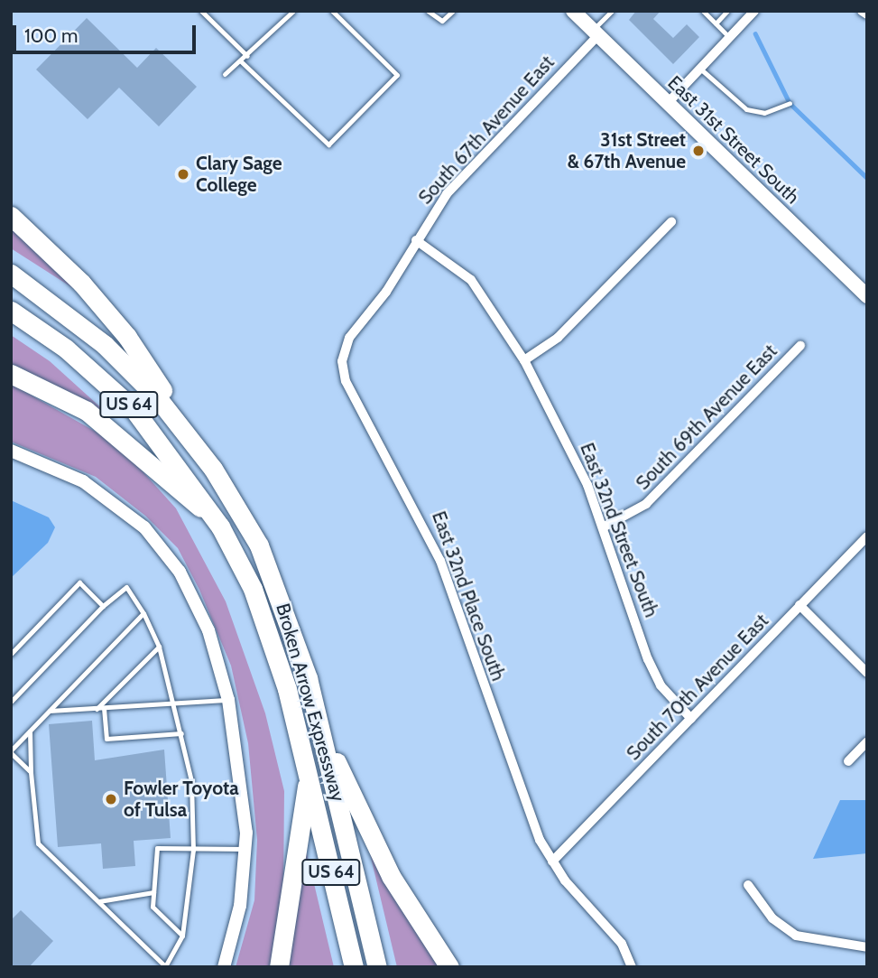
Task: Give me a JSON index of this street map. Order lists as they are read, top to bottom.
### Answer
{
  "streets": {
    "highway": ["US 64", "Broken Arrow Expressway"],
    "main road": ["East 31st Street South"],
    "street": [
      "South 67th Avenue East",
      "South 69th Avenue East",
      "East 32nd Street South",
      "East 32nd Place South",
      "South 70th Avenue East"
    ]
  },
  "crossings": [
    ["South 67th Avenue East", "East 31st Street South"],
    ["South 67th Avenue East", "East 32nd Street South"],
    ["South 67th Avenue East", "East 32nd Place South"],
    ["South 69th Avenue East", "East 32nd Street South"],
    ["East 32nd Street South", "South 70th Avenue East"],
    ["East 32nd Place South", "South 70th Avenue East"]
  ],
  "places": ["31st Street & 67th Avenue", "Clary Sage College", "Fowler Toyota of Tulsa"],
  "scale_bar": "100 m"
}
